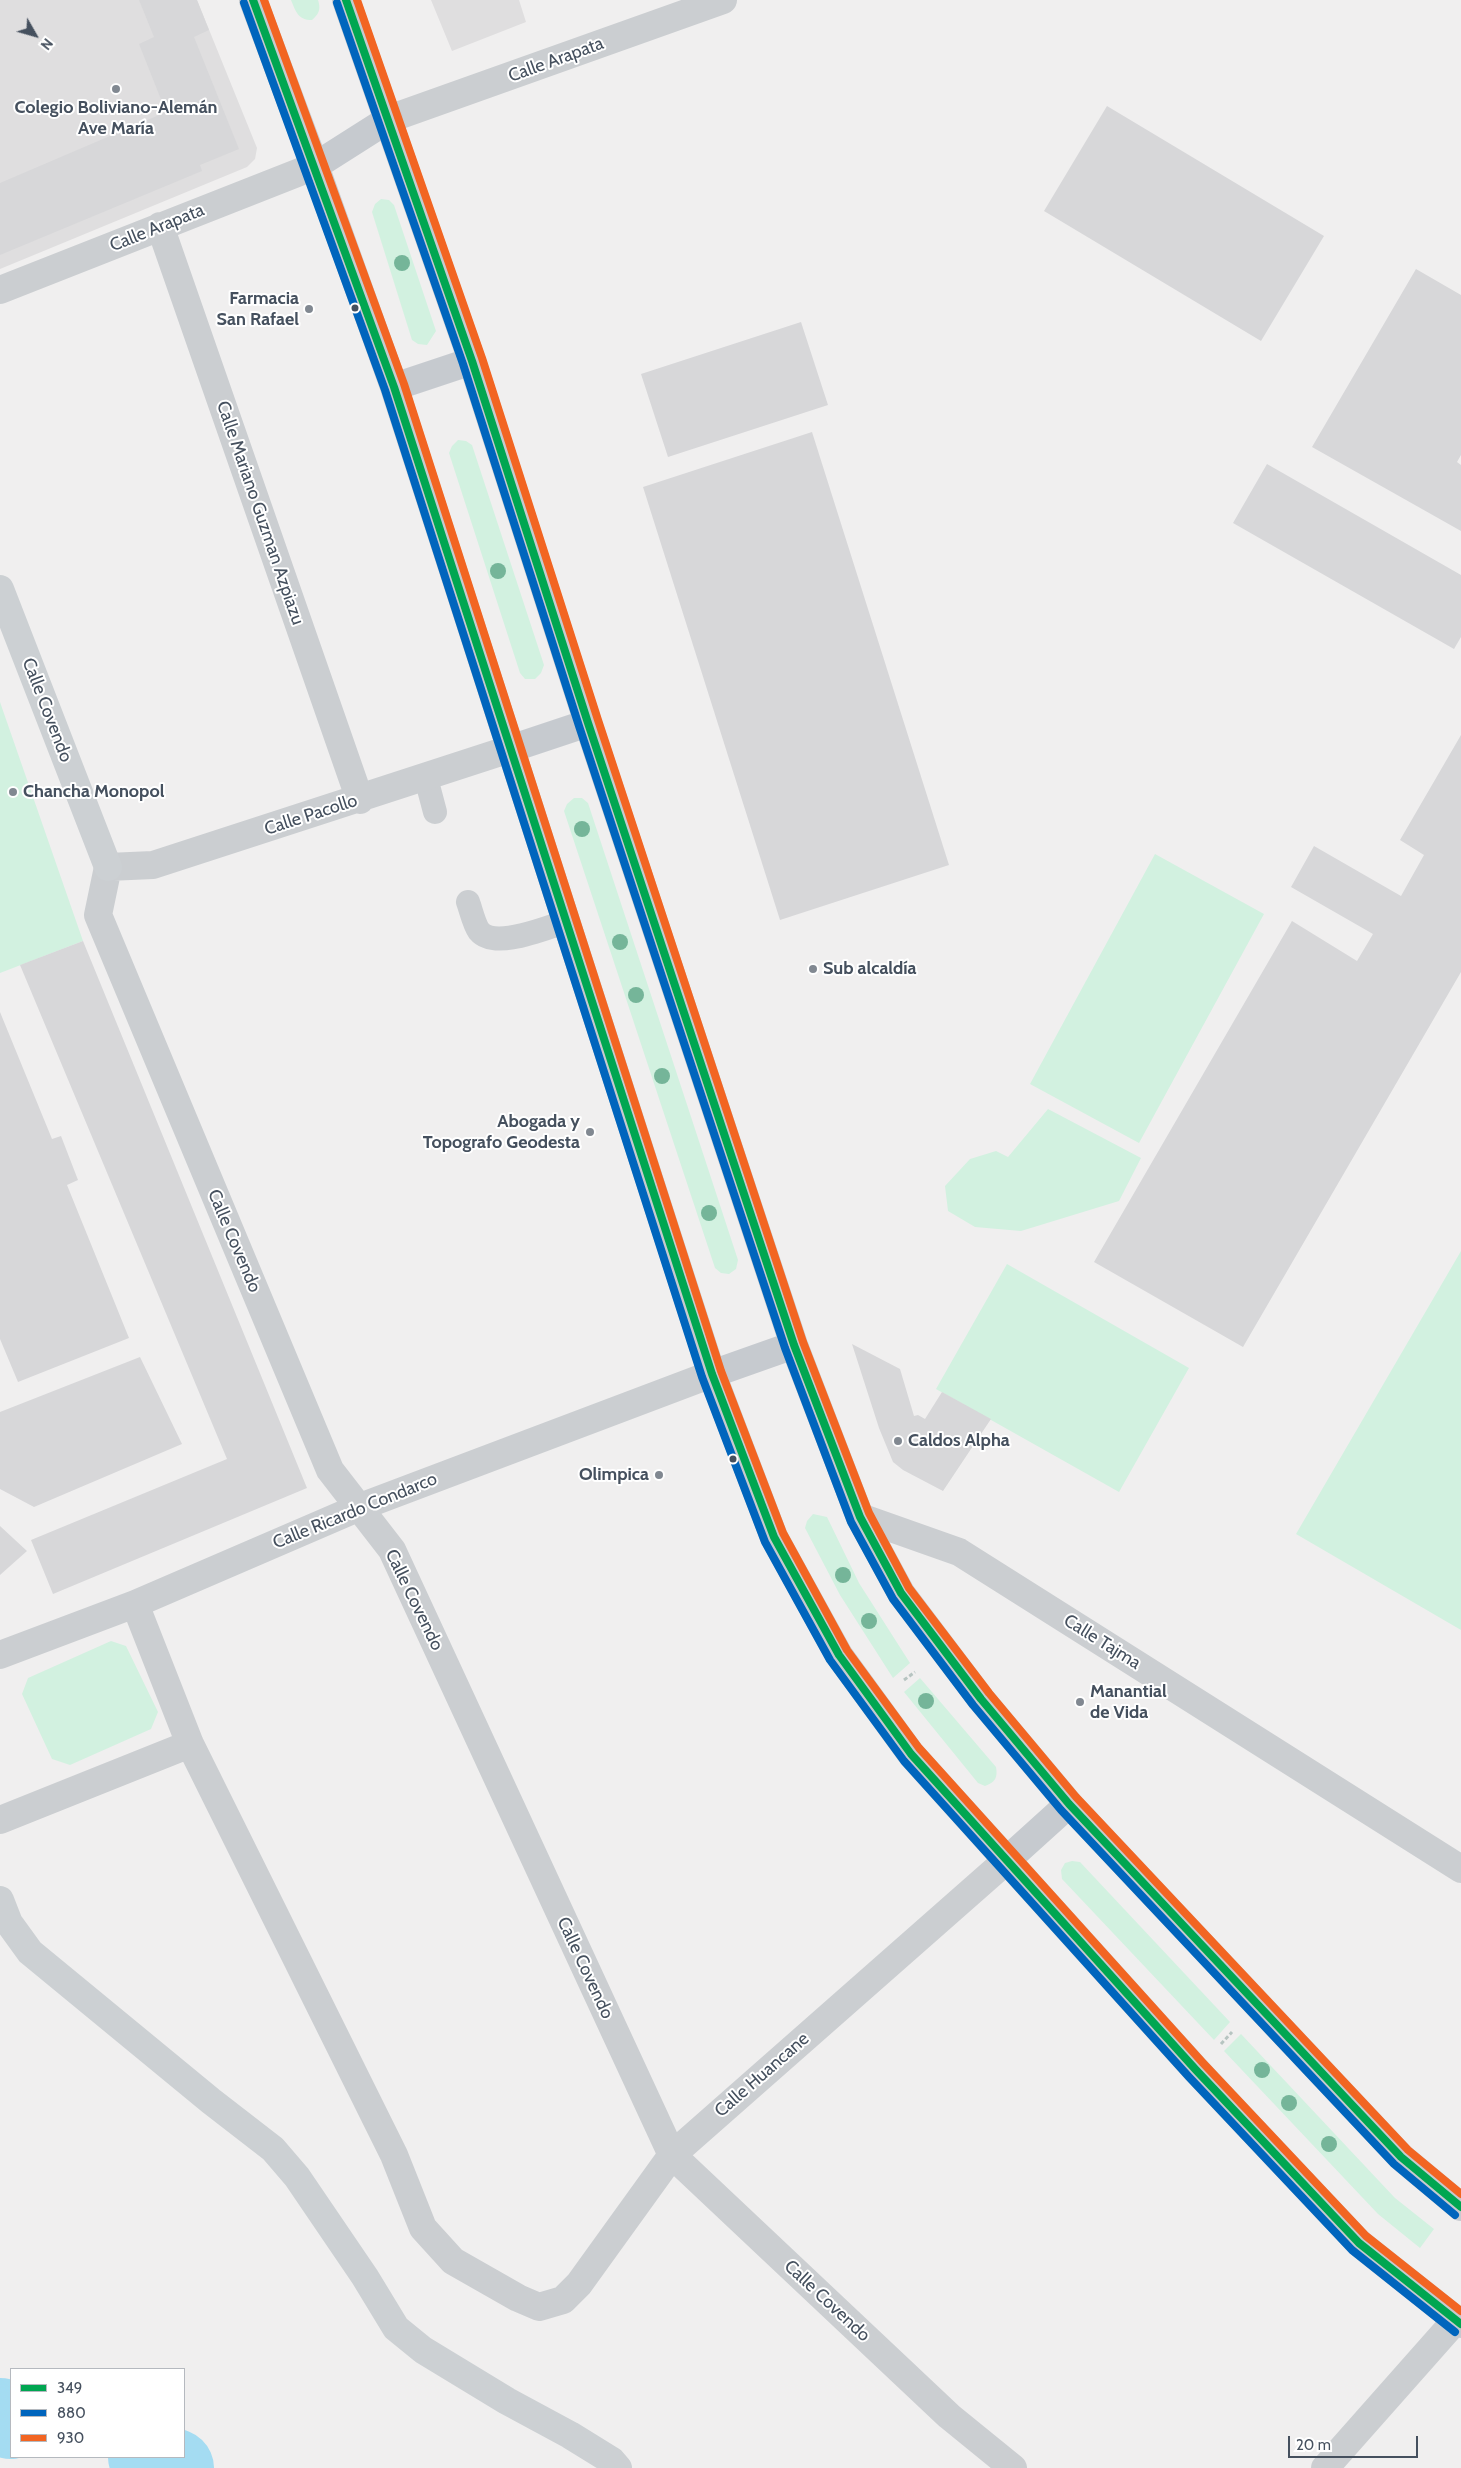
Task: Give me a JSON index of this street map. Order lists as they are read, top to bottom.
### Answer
{
  "streets": {
    "main road": ["Calle Covendo"],
    "street": [
      "Calle Arapata",
      "Calle Mariano Guzman Azpiazu",
      "Calle Pacollo",
      "Calle Ricardo Condarco",
      "Calle Tajma",
      "Calle Huancane"
    ]
  },
  "crossings": [
    ["Calle Arapata", "Calle Mariano Guzman Azpiazu"],
    ["Calle Mariano Guzman Azpiazu", "Calle Pacollo"],
    ["Calle Covendo", "Calle Pacollo"],
    ["Calle Covendo", "Calle Ricardo Condarco"],
    ["Calle Covendo", "Calle Huancane"]
  ],
  "places": [
    "Colegio Boliviano-Alemán Ave María",
    "Farmacia San Rafael",
    "Chancha Monopol",
    "Sub alcaldía",
    "Abogada y Topografo Geodesta",
    "Caldos Alpha",
    "Olimpica",
    "Manantial de Vida"
  ],
  "lines": ["transit line 349", "transit line 930", "transit line 880"],
  "legend": ["349", "880", "930"],
  "scale_bar": "20 m",
  "north": "bottom right"
}
